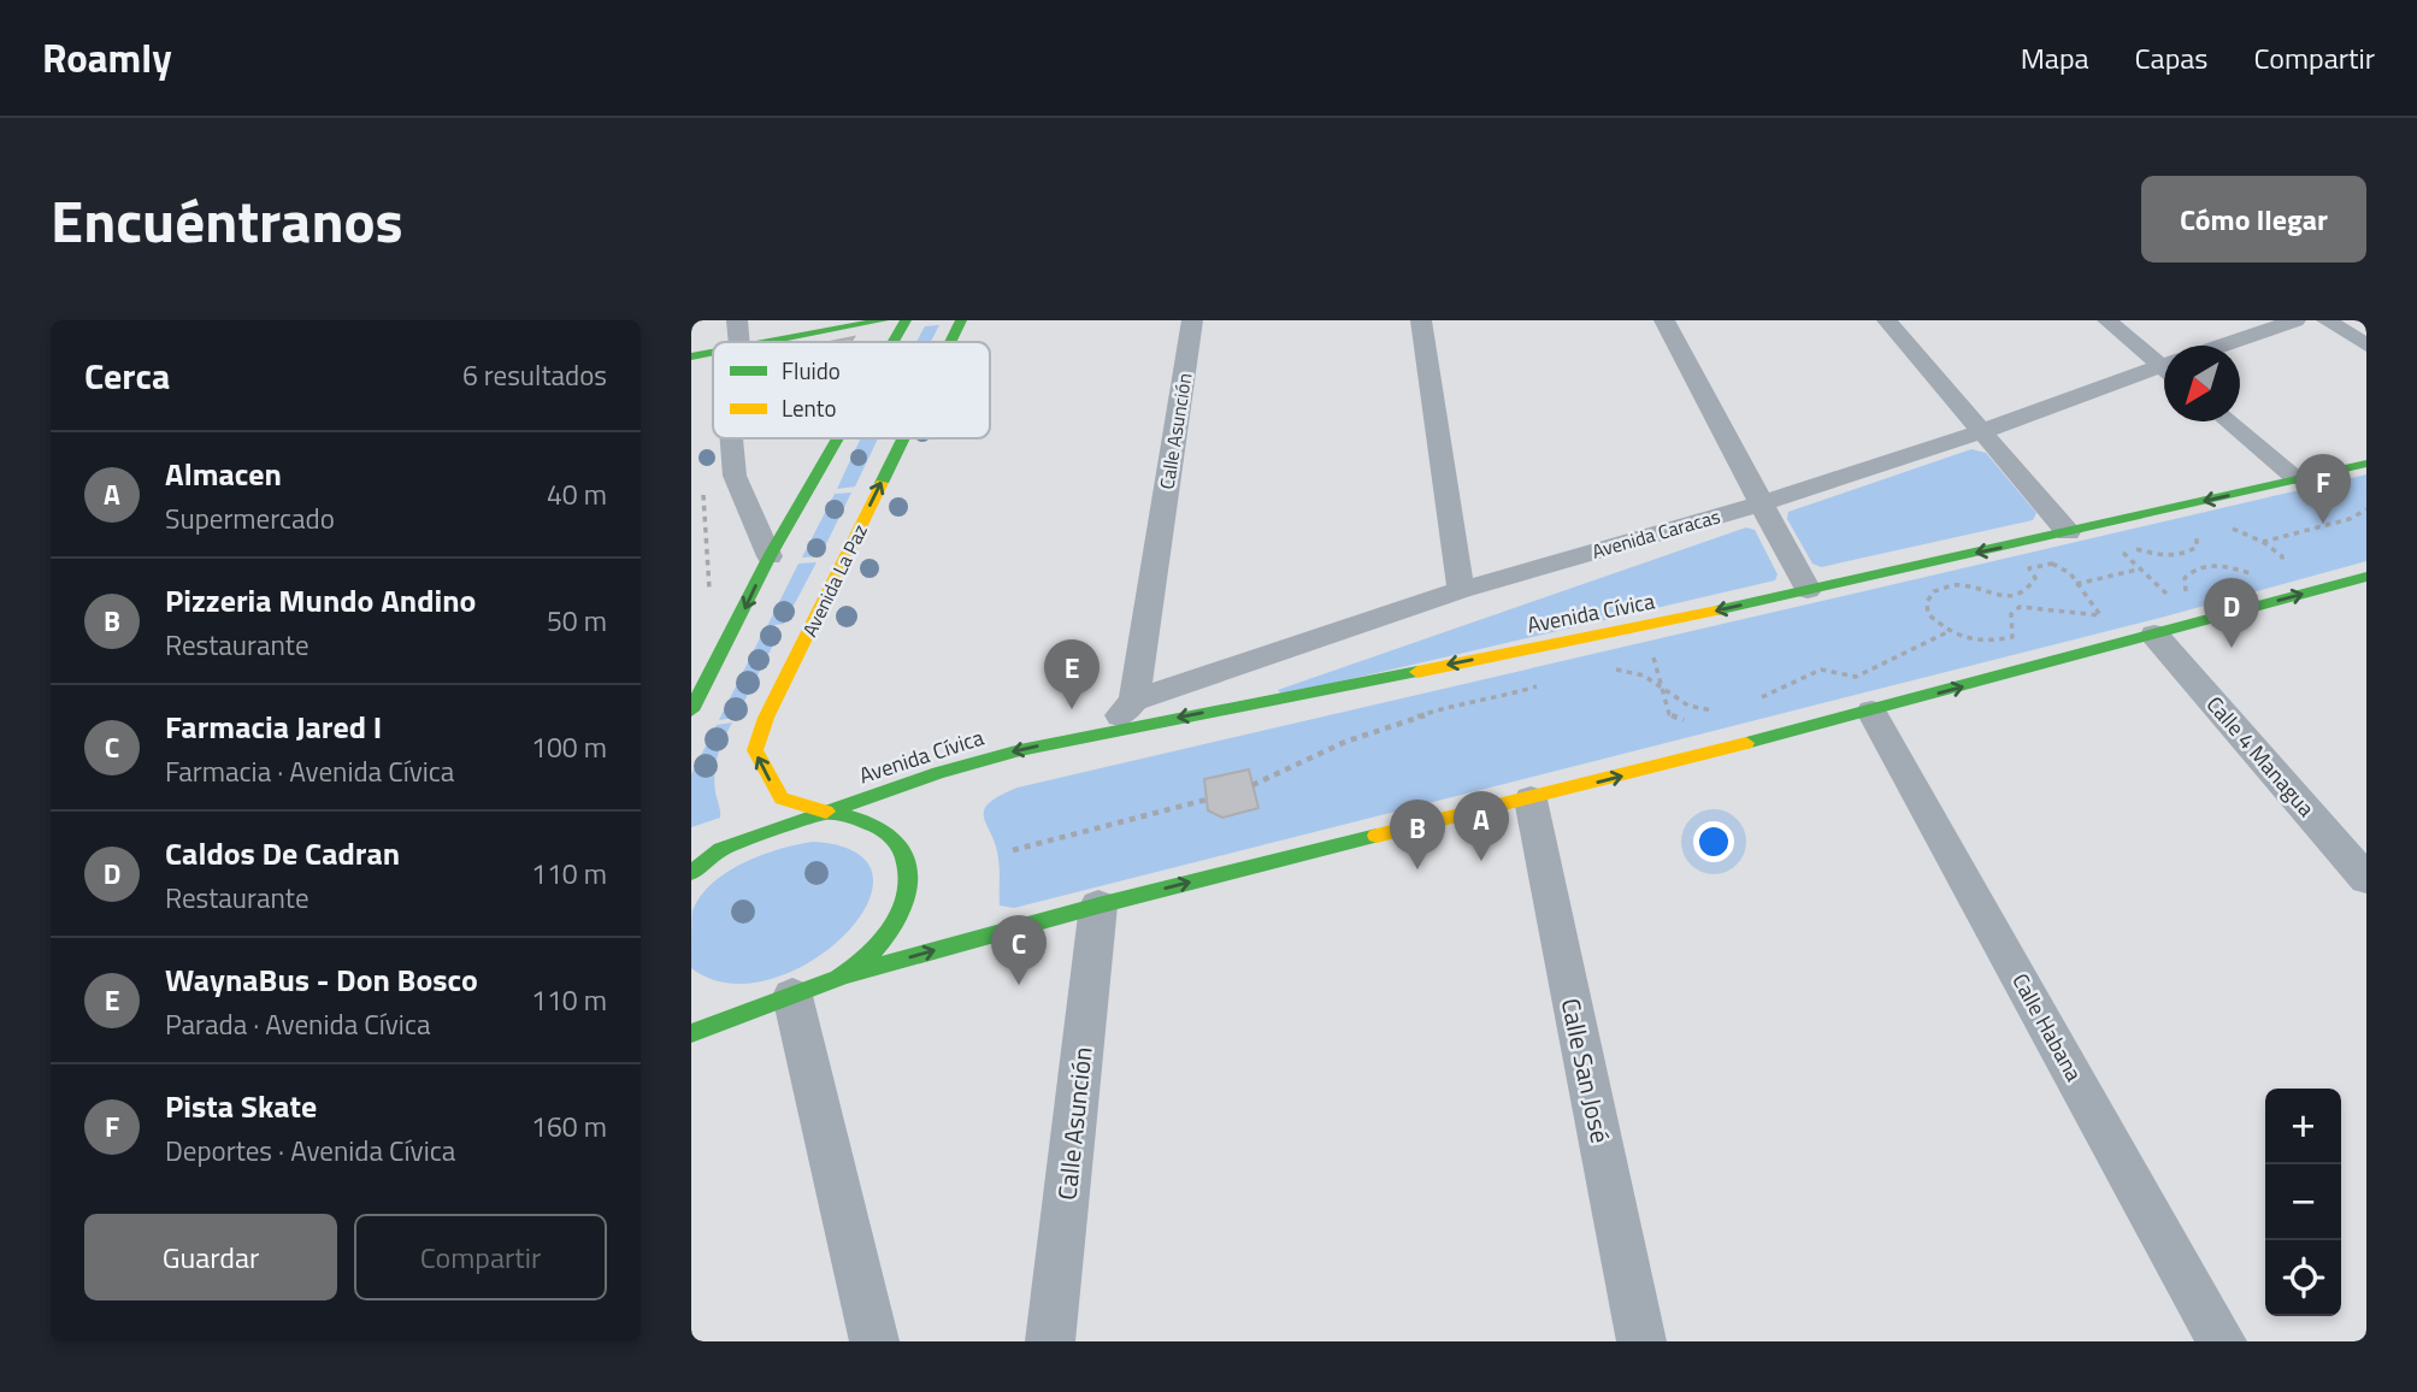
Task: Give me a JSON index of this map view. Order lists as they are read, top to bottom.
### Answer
{
  "streets": {
    "main road": ["Avenida La Paz", "Avenida Cívica"],
    "street": [
      "Calle Asunción",
      "Avenida Caracas",
      "Calle 4 Managua",
      "Calle Habana",
      "Calle San José"
    ]
  },
  "crossings": [
    ["Calle Asunción", "Avenida Caracas"],
    ["Avenida La Paz", "Avenida Cívica"]
  ],
  "legend": ["Fluido", "Lento"],
  "north": "bottom left",
  "page": {
    "header": "Roamly",
    "nav": ["Mapa", "Capas", "Compartir"],
    "title": "Encuéntranos",
    "buttons": [
      "Cómo llegar",
      ["Guardar", "Compartir"]
    ],
    "heading": ["Cerca", "6 resultados"],
    "list": [
      {
        "mark": "A",
        "name": "Almacen",
        "note": "Supermercado",
        "value": "40 m"
      },
      {
        "mark": "B",
        "name": "Pizzeria Mundo Andino",
        "note": "Restaurante",
        "value": "50 m"
      },
      {
        "mark": "C",
        "name": "Farmacia Jared I",
        "note": "Farmacia · Avenida Cívica",
        "value": "100 m"
      },
      {
        "mark": "D",
        "name": "Caldos De Cadran",
        "note": "Restaurante",
        "value": "110 m"
      },
      {
        "mark": "E",
        "name": "WaynaBus - Don Bosco",
        "note": "Parada · Avenida Cívica",
        "value": "110 m"
      },
      {
        "mark": "F",
        "name": "Pista Skate",
        "note": "Deportes · Avenida Cívica",
        "value": "160 m"
      }
    ],
    "pins": [
      "F",
      "D",
      "E",
      "A",
      "B",
      "C"
    ],
    "map_buttons": ["+", "−"]
  }
}
